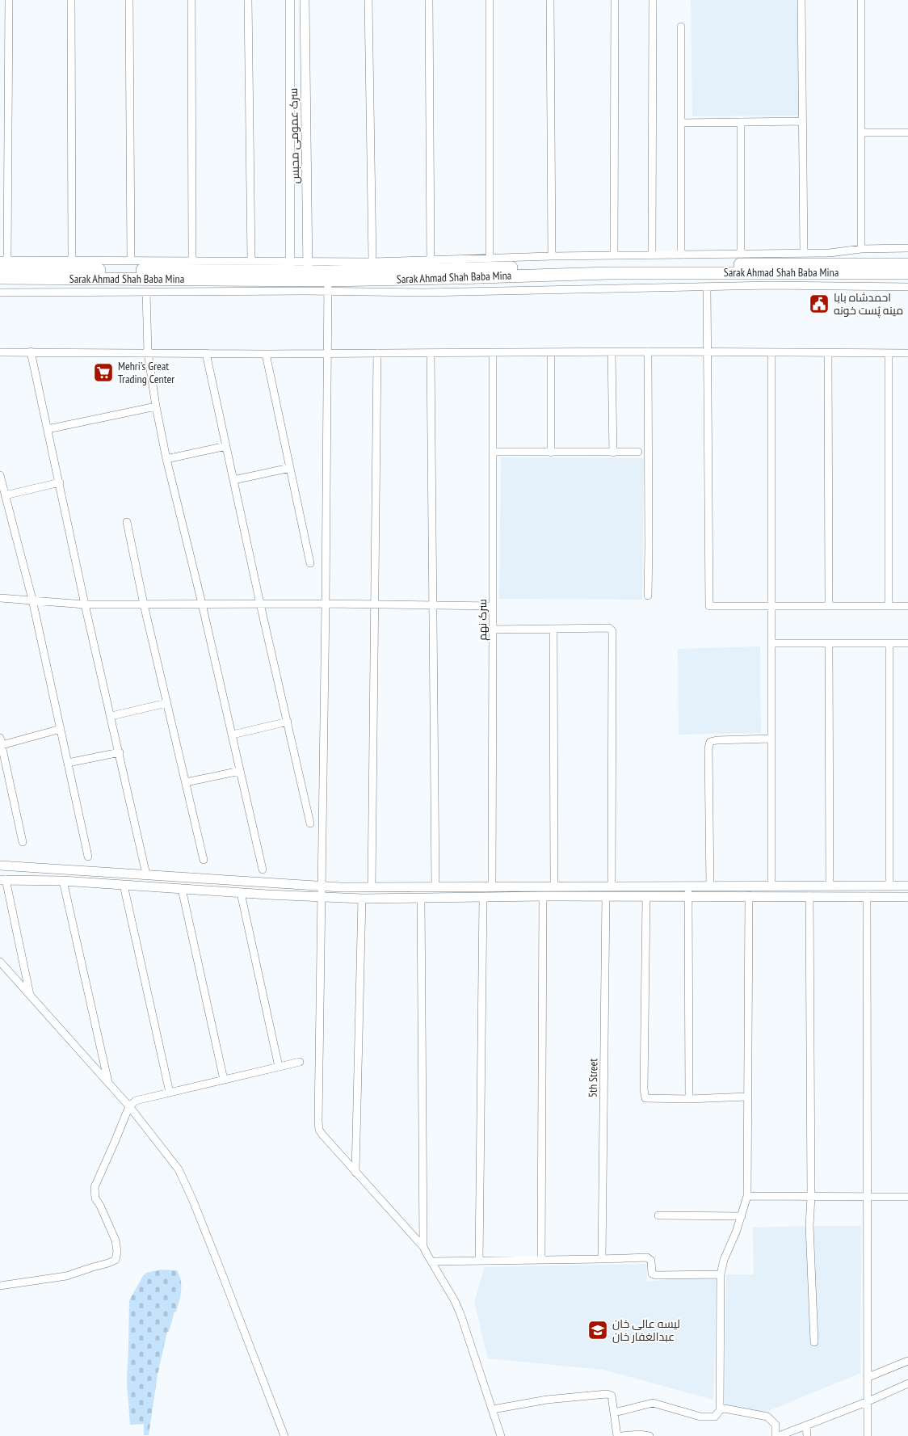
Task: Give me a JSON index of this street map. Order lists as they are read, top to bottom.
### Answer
{
  "streets": {
    "highway": ["Sarak Ahmad Shah Baba Mina"],
    "street": ["سرک عمومی محبس", "سرک نهم", "5th Street"]
  },
  "places": {
    "public building": ["احمدشاه بابا مینه پُست خونه"],
    "supermarket": ["Mehri's Great Trading Center"],
    "school or university": ["لیسه عالی خان عبدالغفار خان"]
  }
}
